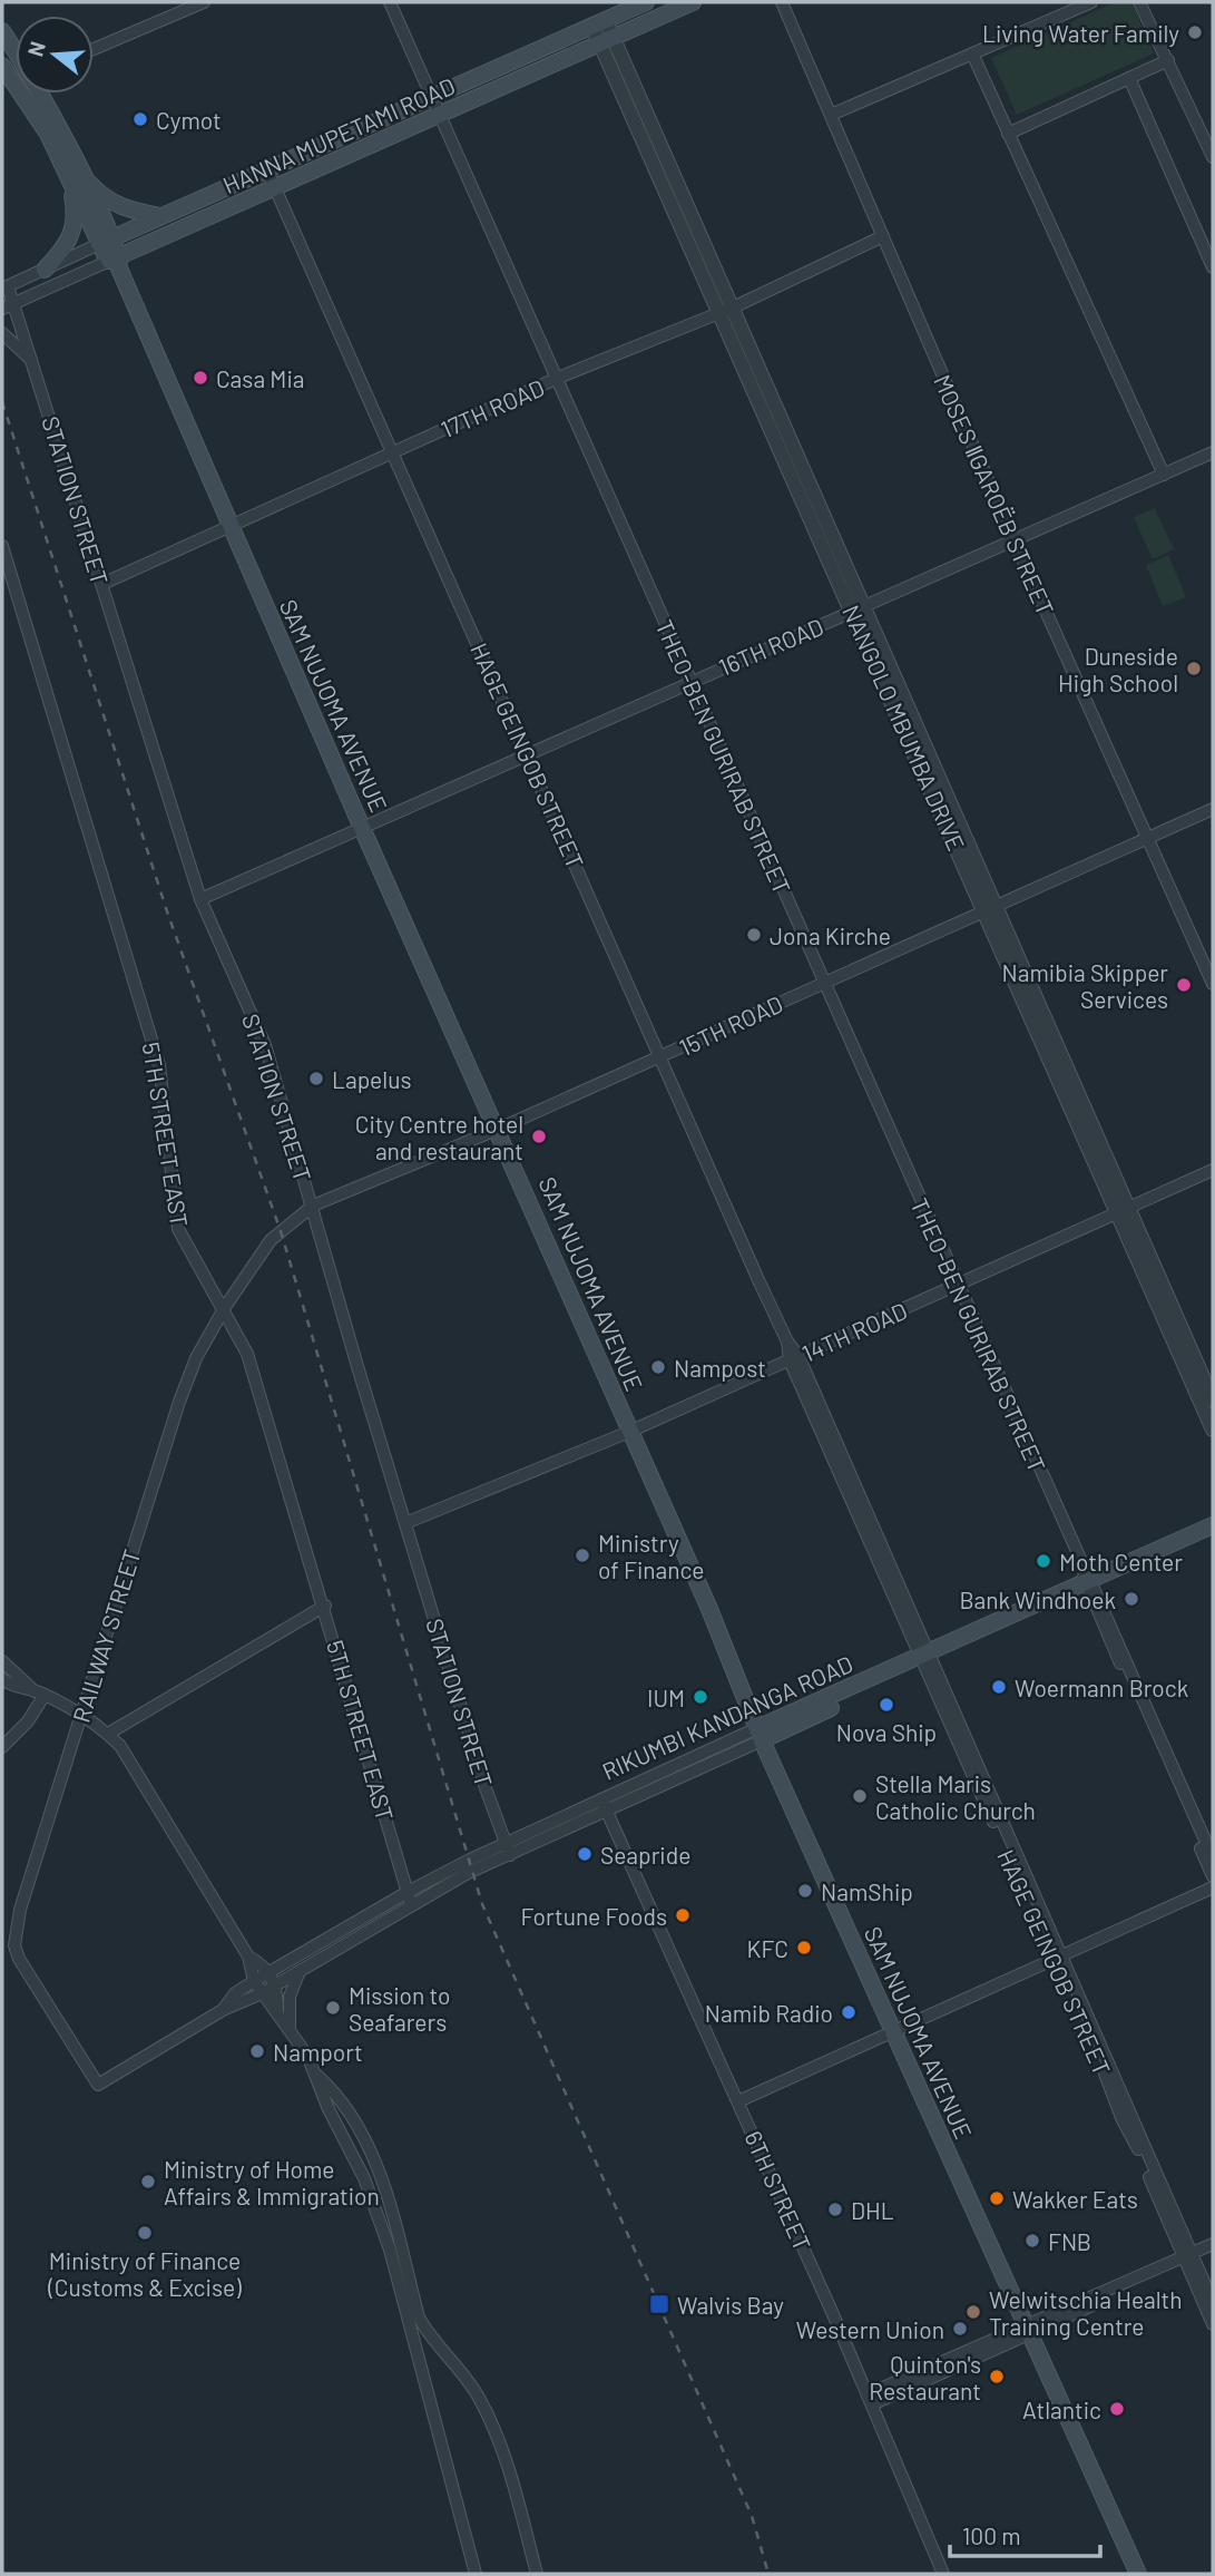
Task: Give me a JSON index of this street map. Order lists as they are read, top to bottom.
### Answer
{
  "streets": {
    "main road": ["HANNA MUPETAMI ROAD", "SAM NUJOMA AVENUE", "RIKUMBI KANDANGA ROAD"],
    "street": [
      "17TH ROAD",
      "MOSES ǁGAROËB STREET",
      "STATION STREET",
      "16TH ROAD",
      "NANGOLO MBUMBA DRIVE",
      "HAGE GEINGOB STREET",
      "THEO-BEN GURIRAB STREET",
      "15TH ROAD",
      "5TH STREET EAST",
      "14TH ROAD",
      "RAILWAY STREET",
      "6TH STREET"
    ]
  },
  "crossings": [
    ["HANNA MUPETAMI ROAD", "STATION STREET"],
    ["HANNA MUPETAMI ROAD", "SAM NUJOMA AVENUE"],
    ["HANNA MUPETAMI ROAD", "NANGOLO MBUMBA DRIVE"],
    ["HANNA MUPETAMI ROAD", "HAGE GEINGOB STREET"],
    ["HANNA MUPETAMI ROAD", "THEO-BEN GURIRAB STREET"],
    ["17TH ROAD", "MOSES ǁGAROËB STREET"],
    ["17TH ROAD", "STATION STREET"],
    ["17TH ROAD", "SAM NUJOMA AVENUE"],
    ["17TH ROAD", "NANGOLO MBUMBA DRIVE"],
    ["17TH ROAD", "HAGE GEINGOB STREET"],
    ["17TH ROAD", "THEO-BEN GURIRAB STREET"],
    ["MOSES ǁGAROËB STREET", "16TH ROAD"],
    ["MOSES ǁGAROËB STREET", "15TH ROAD"],
    ["STATION STREET", "16TH ROAD"],
    ["STATION STREET", "15TH ROAD"],
    ["STATION STREET", "14TH ROAD"],
    ["STATION STREET", "RAILWAY STREET"],
    ["STATION STREET", "RIKUMBI KANDANGA ROAD"],
    ["16TH ROAD", "SAM NUJOMA AVENUE"],
    ["16TH ROAD", "NANGOLO MBUMBA DRIVE"],
    ["16TH ROAD", "HAGE GEINGOB STREET"],
    ["16TH ROAD", "THEO-BEN GURIRAB STREET"],
    ["SAM NUJOMA AVENUE", "15TH ROAD"],
    ["SAM NUJOMA AVENUE", "14TH ROAD"],
    ["SAM NUJOMA AVENUE", "RIKUMBI KANDANGA ROAD"],
    ["NANGOLO MBUMBA DRIVE", "15TH ROAD"],
    ["NANGOLO MBUMBA DRIVE", "14TH ROAD"],
    ["HAGE GEINGOB STREET", "15TH ROAD"],
    ["HAGE GEINGOB STREET", "14TH ROAD"],
    ["HAGE GEINGOB STREET", "RIKUMBI KANDANGA ROAD"],
    ["THEO-BEN GURIRAB STREET", "15TH ROAD"],
    ["THEO-BEN GURIRAB STREET", "14TH ROAD"],
    ["THEO-BEN GURIRAB STREET", "RIKUMBI KANDANGA ROAD"],
    ["15TH ROAD", "RAILWAY STREET"],
    ["5TH STREET EAST", "RAILWAY STREET"],
    ["5TH STREET EAST", "RIKUMBI KANDANGA ROAD"],
    ["RIKUMBI KANDANGA ROAD", "6TH STREET"]
  ],
  "places": {
    "other": [
      "Living Water Family",
      "Cymot",
      "Casa Mia",
      "Duneside High School",
      "Jona Kirche",
      "Namibia Skipper Services",
      "Lapelus",
      "City Centre hotel and restaurant",
      "Nampost",
      "Ministry of Finance",
      "Moth Center",
      "Bank Windhoek",
      "Woermann Brock",
      "IUM",
      "Nova Ship",
      "Stella Maris Catholic Church",
      "Seapride",
      "NamShip",
      "Fortune Foods",
      "KFC",
      "Mission to Seafarers",
      "Namib Radio",
      "Namport",
      "Ministry of Home Affairs & Immigration",
      "Wakker Eats",
      "DHL",
      "Ministry of Finance (Customs & Excise)",
      "FNB",
      "Welwitschia Health Training Centre",
      "Western Union",
      "Quinton's Restaurant",
      "Atlantic"
    ],
    "transit": ["Walvis Bay"]
  },
  "scale_bar": "100 m",
  "north": "left"
}
